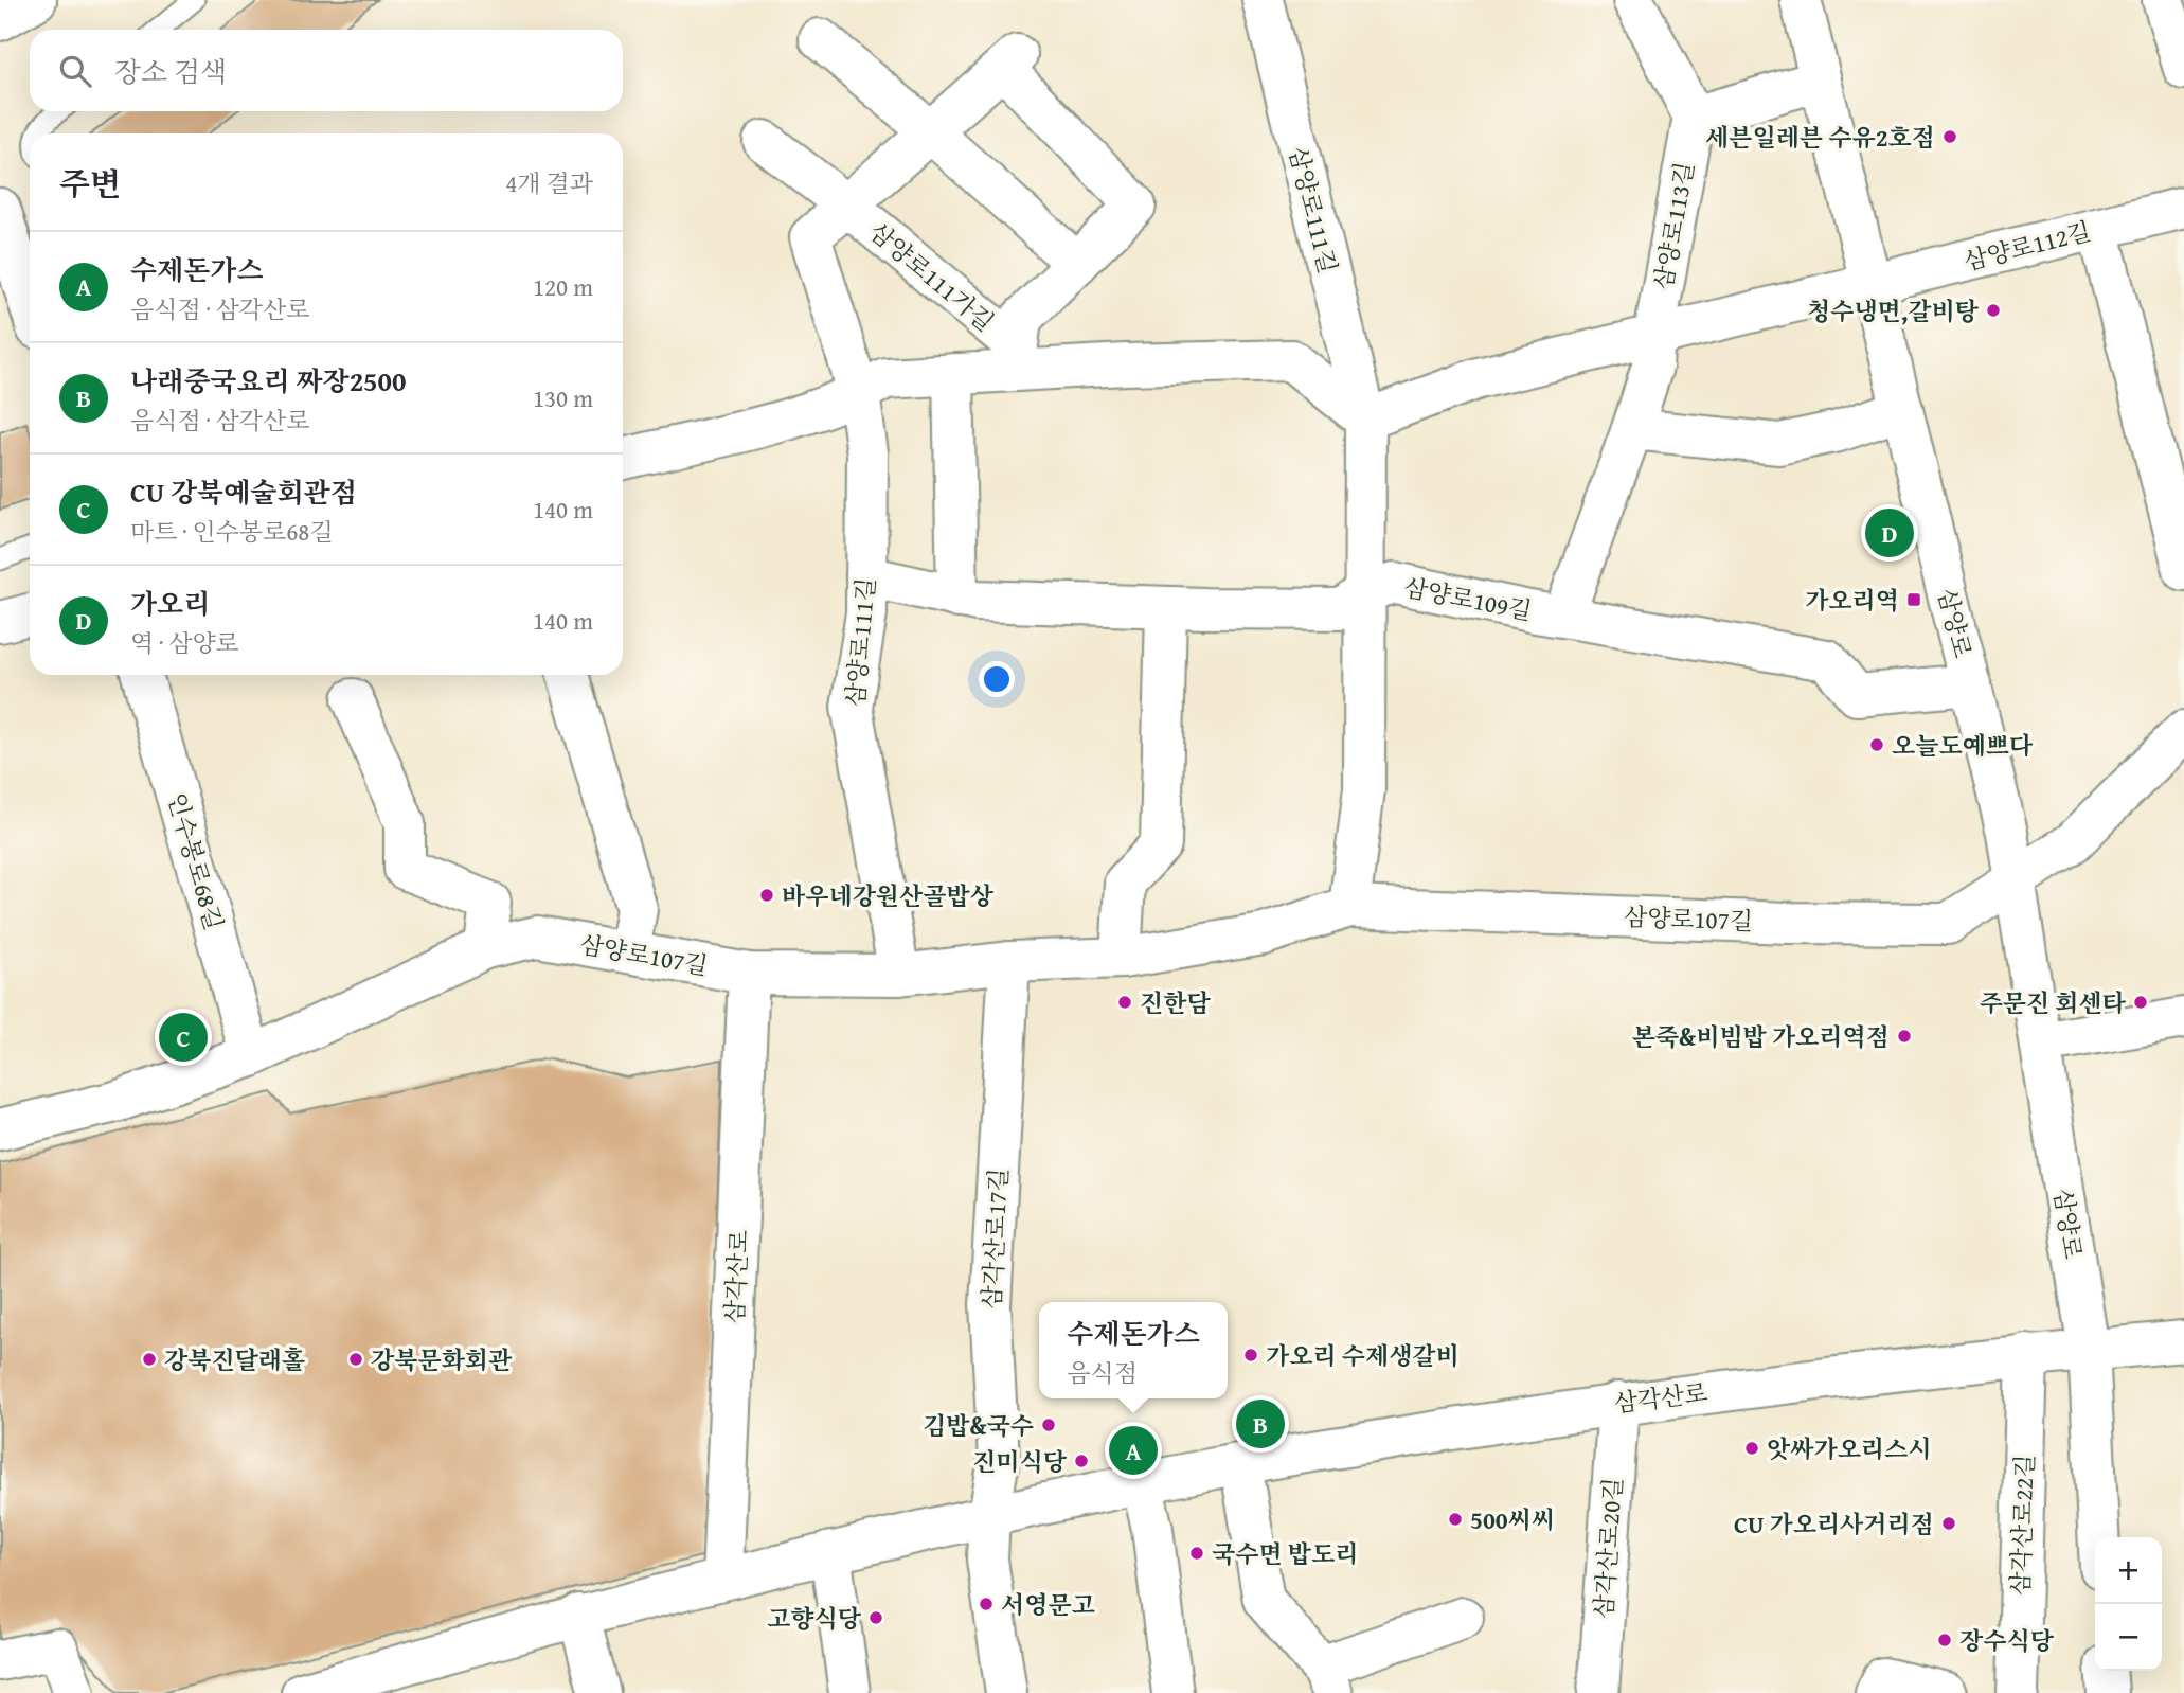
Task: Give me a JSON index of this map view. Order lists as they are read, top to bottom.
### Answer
{
  "streets": {
    "street": [
      "삼양로111길",
      "삼양로113길",
      "삼양로112길",
      "삼양로111가길",
      "삼양로109길",
      "삼양로",
      "인수봉로68길",
      "삼양로107길",
      "삼각산로17길",
      "삼각산로",
      "삼각산로22길",
      "삼각산로20길"
    ]
  },
  "crossings": [
    ["삼양로111길", "삼양로111가길"],
    ["삼양로111길", "삼양로109길"],
    ["삼양로111길", "삼양로107길"],
    ["삼양로112길", "삼양로"],
    ["삼양로109길", "삼양로"],
    ["삼양로", "삼양로107길"],
    ["삼양로", "삼각산로"],
    ["삼양로107길", "삼각산로17길"],
    ["삼양로107길", "삼각산로"],
    ["삼각산로17길", "삼각산로"],
    ["삼각산로", "삼각산로22길"],
    ["삼각산로", "삼각산로20길"]
  ],
  "places": {
    "other": [
      "세븐일레븐 수유2호점",
      "청수냉면,갈비탕",
      "오늘도예쁘다",
      "바우네강원산골밥상",
      "진한담",
      "주문진 회센타",
      "본죽&비빔밥 가오리역점",
      "가오리 수제생갈비",
      "강북진달래홀",
      "강북문화회관",
      "김밥&국수",
      "앗싸가오리스시",
      "진미식당",
      "500씨씨",
      "CU 가오리사거리점",
      "국수면 밥도리",
      "서영문고",
      "고향식당",
      "장수식당"
    ],
    "transit": ["가오리역"]
  },
  "page": {
    "search": "장소 검색",
    "heading": ["주변", "4개 결과"],
    "list": [
      {
        "mark": "A",
        "name": "수제돈가스",
        "note": "음식점 · 삼각산로",
        "value": "120 m"
      },
      {
        "mark": "B",
        "name": "나래중국요리 짜장2500",
        "note": "음식점 · 삼각산로",
        "value": "130 m"
      },
      {
        "mark": "C",
        "name": "CU 강북예술회관점",
        "note": "마트 · 인수봉로68길",
        "value": "140 m"
      },
      {
        "mark": "D",
        "name": "가오리",
        "note": "역 · 삼양로",
        "value": "140 m"
      }
    ],
    "pins": [
      "D",
      "C",
      "B",
      "A"
    ],
    "popup": ["수제돈가스", "음식점"],
    "map_buttons": ["+", "−"]
  }
}
